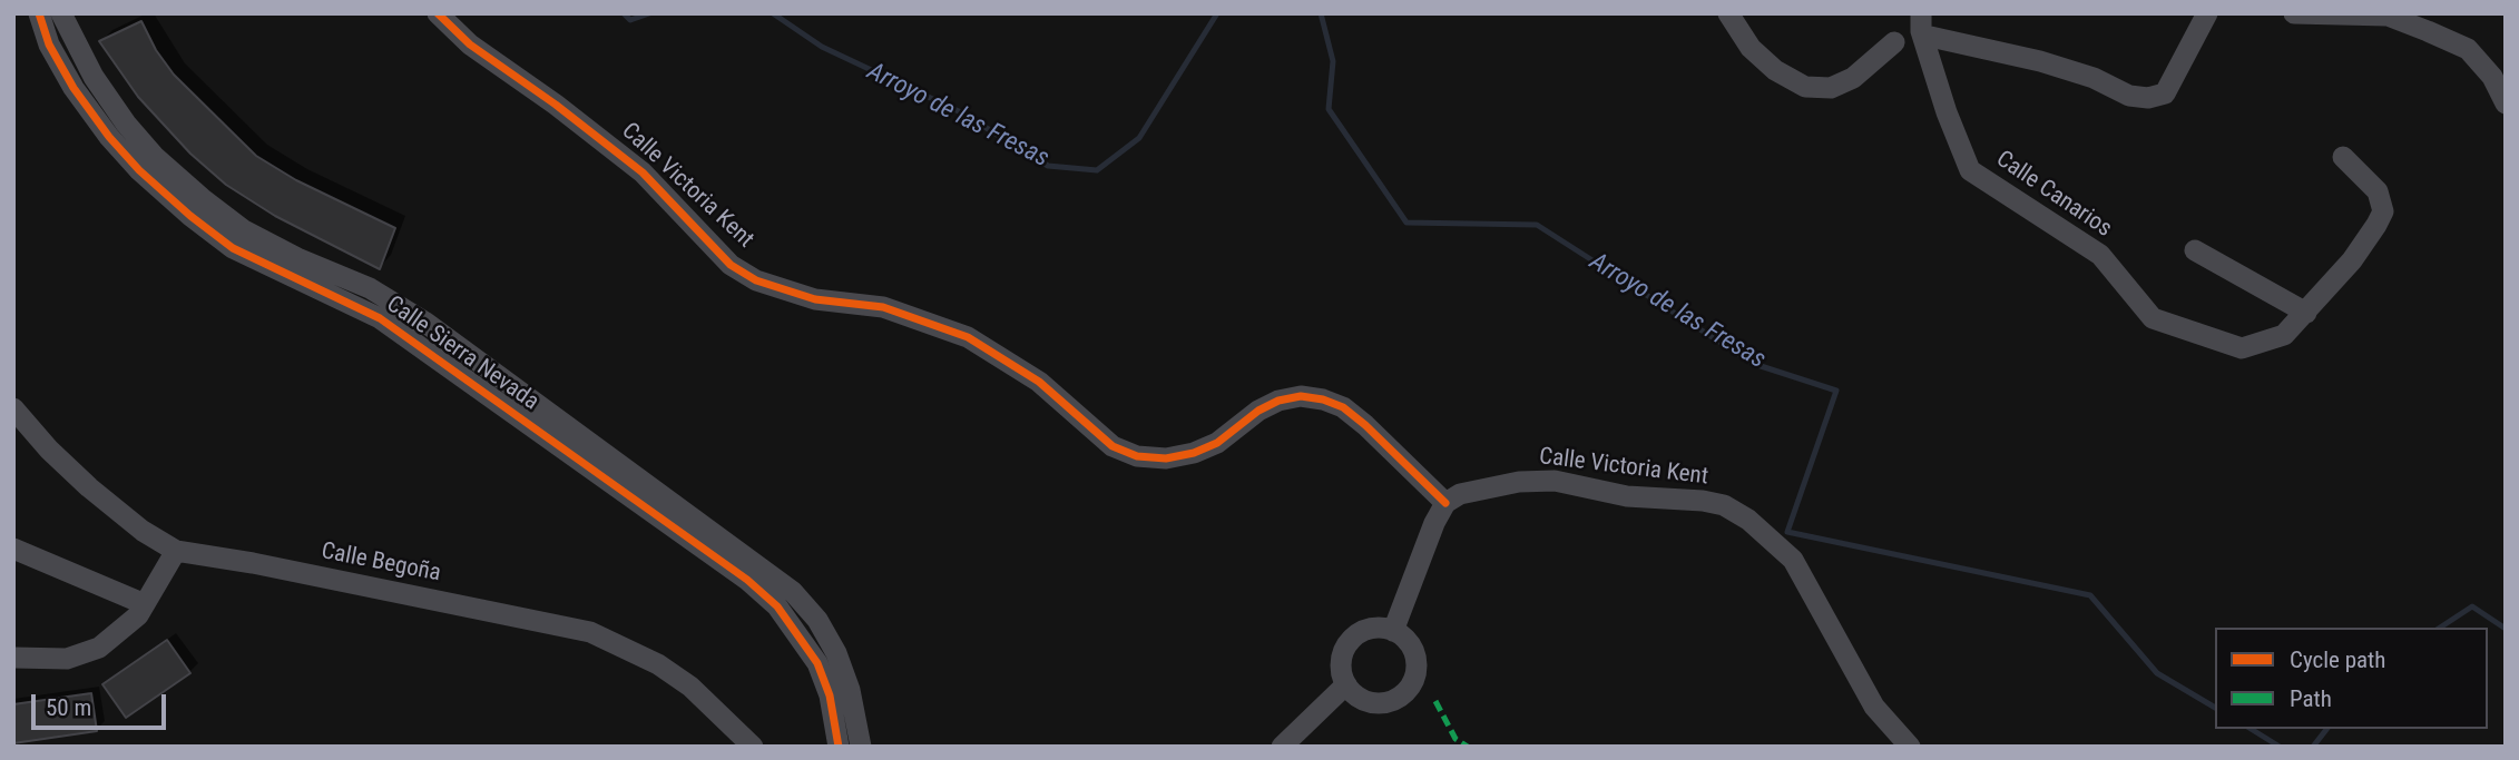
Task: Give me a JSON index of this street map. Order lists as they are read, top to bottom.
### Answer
{
  "streets": {
    "street": [
      "Calle Victoria Kent",
      "Calle Canarios",
      "Calle Sierra Nevada",
      "Calle Begoña"
    ]
  },
  "water": ["Arroyo de las Fresas"],
  "legend": ["Cycle path", "Path"],
  "scale_bar": "50 m"
}
